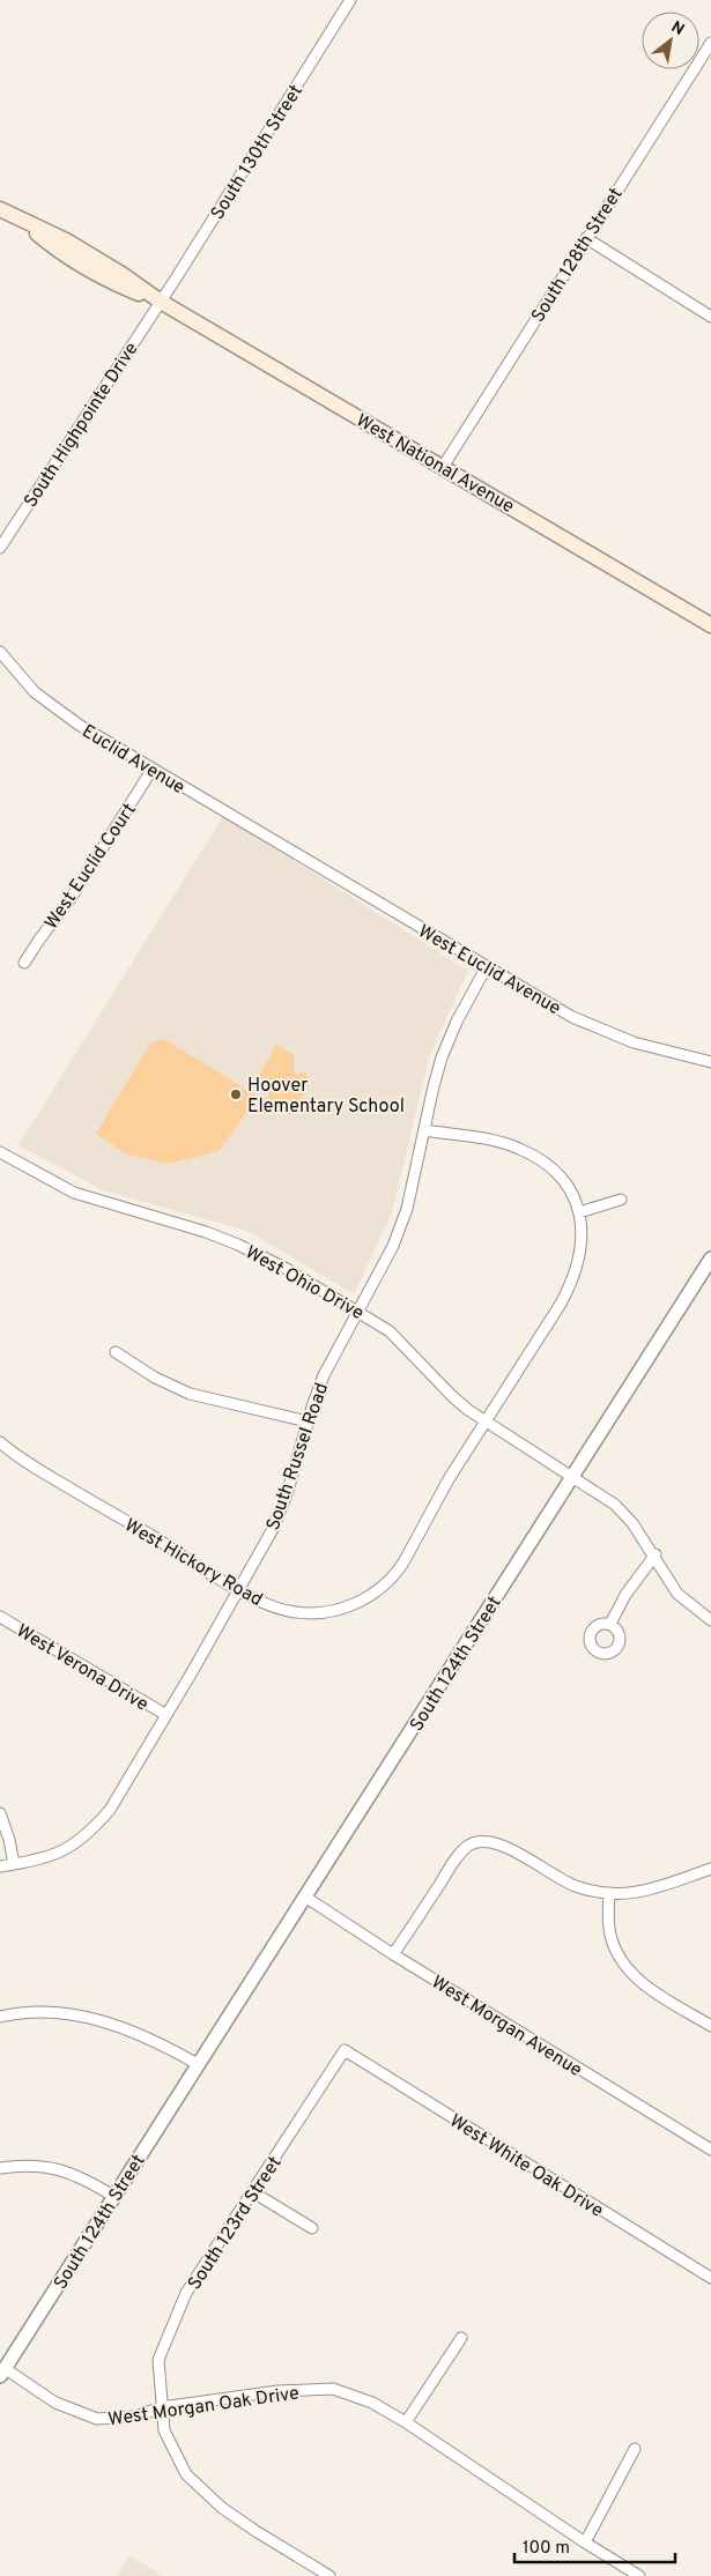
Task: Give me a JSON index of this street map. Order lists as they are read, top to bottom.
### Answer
{
  "streets": {
    "main road": ["West National Avenue"],
    "street": [
      "South 130th Street",
      "South 128th Street",
      "South Highpointe Drive",
      "Euclid Avenue",
      "West Euclid Court",
      "West Euclid Avenue",
      "West Ohio Drive",
      "South Russel Road",
      "West Hickory Road",
      "South 124th Street",
      "West Verona Drive",
      "West Morgan Avenue",
      "West White Oak Drive",
      "South 123rd Street",
      "West Morgan Oak Drive"
    ]
  },
  "crossings": [
    ["South 130th Street", "South Highpointe Drive"],
    ["South 130th Street", "West National Avenue"],
    ["South 128th Street", "West National Avenue"],
    ["South Highpointe Drive", "West National Avenue"],
    ["Euclid Avenue", "West Euclid Court"],
    ["Euclid Avenue", "West Euclid Avenue"],
    ["West Euclid Avenue", "South Russel Road"],
    ["West Ohio Drive", "South Russel Road"],
    ["West Ohio Drive", "West Hickory Road"],
    ["West Ohio Drive", "South 124th Street"],
    ["South Russel Road", "West Hickory Road"],
    ["South Russel Road", "West Verona Drive"],
    ["South 124th Street", "West Morgan Avenue"],
    ["South 124th Street", "West Morgan Oak Drive"],
    ["West White Oak Drive", "South 123rd Street"],
    ["South 123rd Street", "West Morgan Oak Drive"]
  ],
  "places": ["Hoover Elementary School"],
  "scale_bar": "100 m",
  "north": "top right"
}
